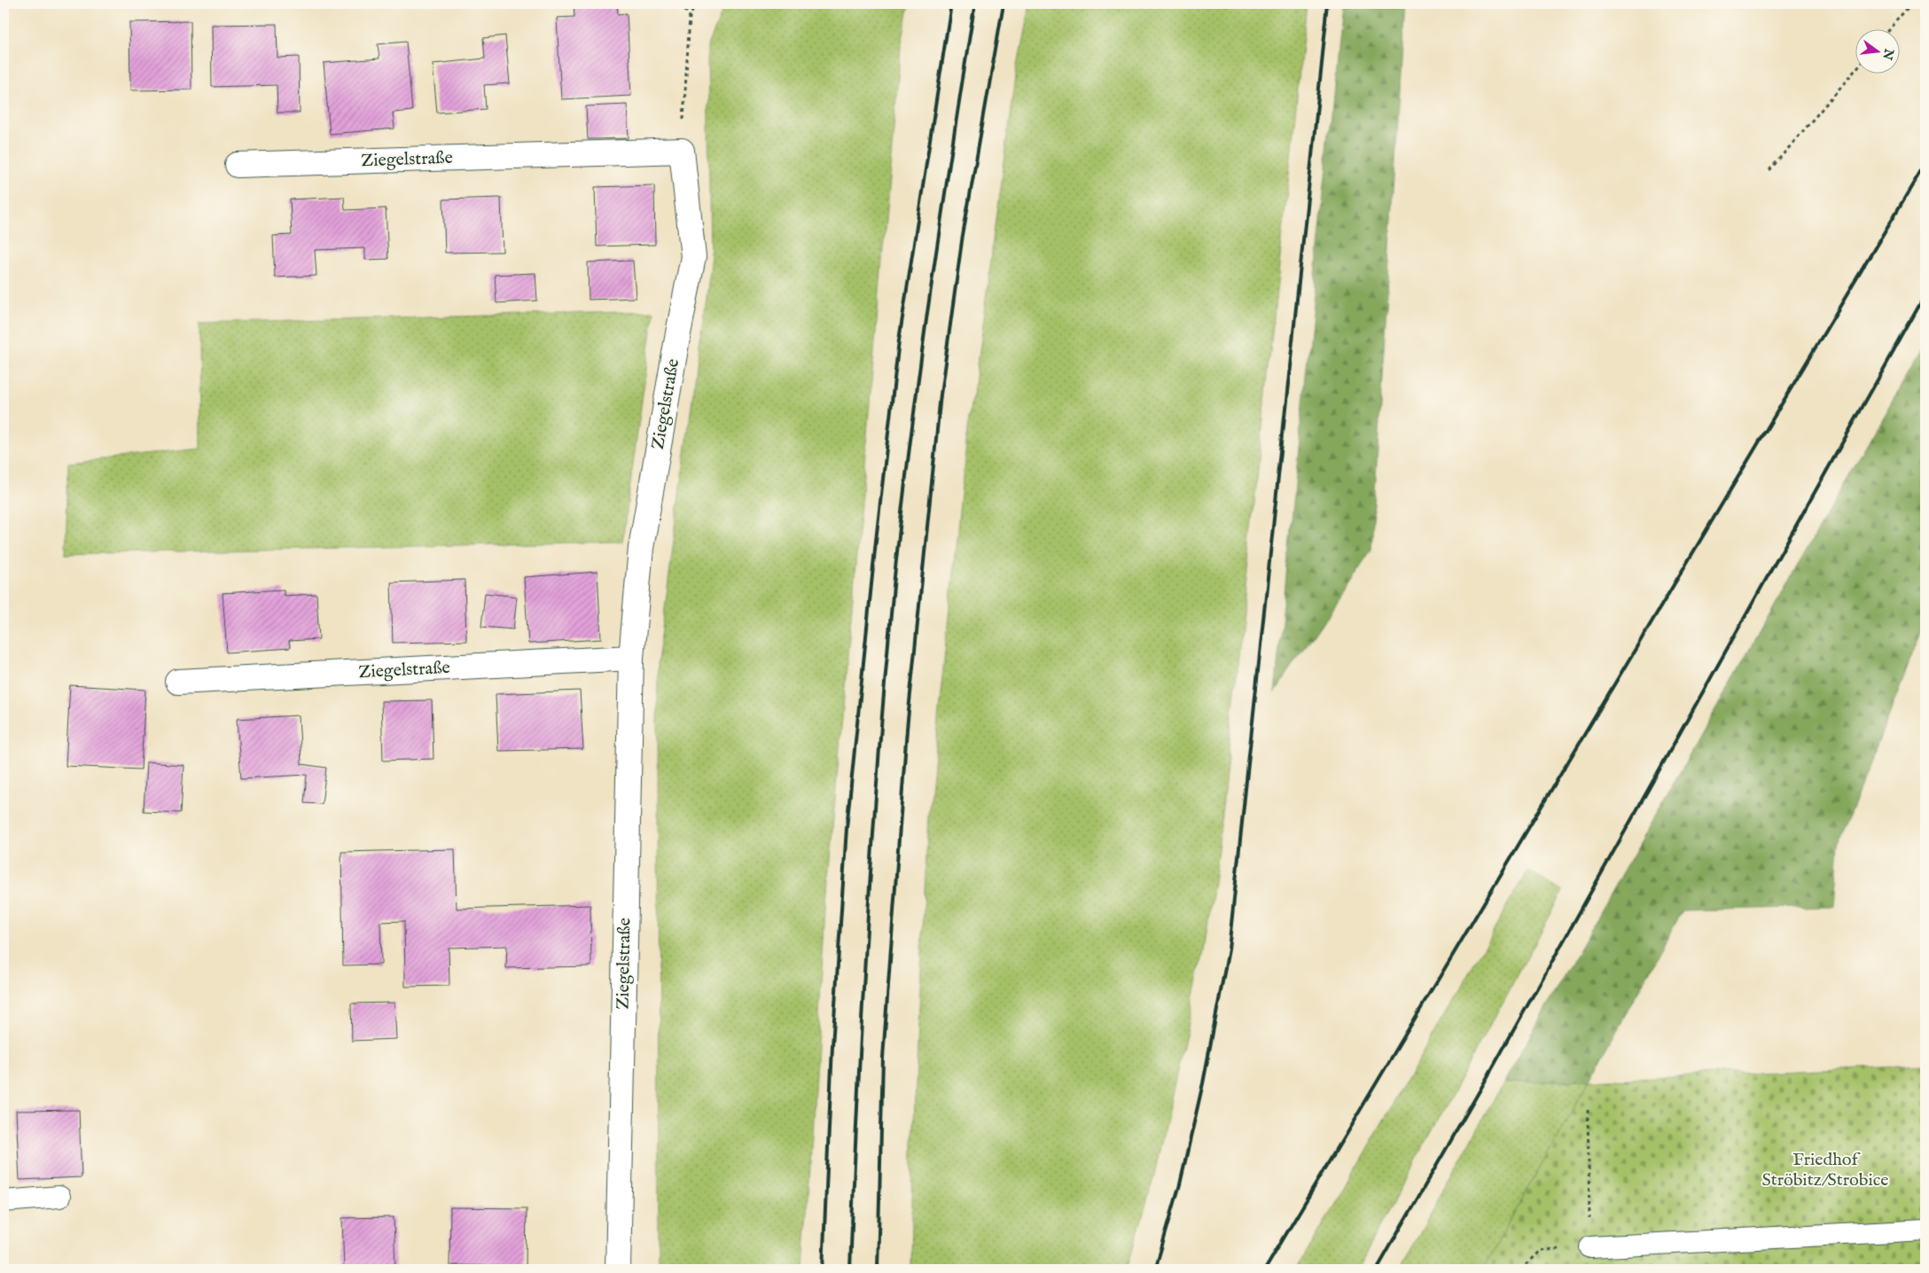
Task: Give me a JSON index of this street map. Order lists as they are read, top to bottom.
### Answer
{
  "streets": {
    "street": ["Ziegelstraße"]
  },
  "parks": ["Friedhof Ströbitz/Strobice"],
  "north": "right"
}
